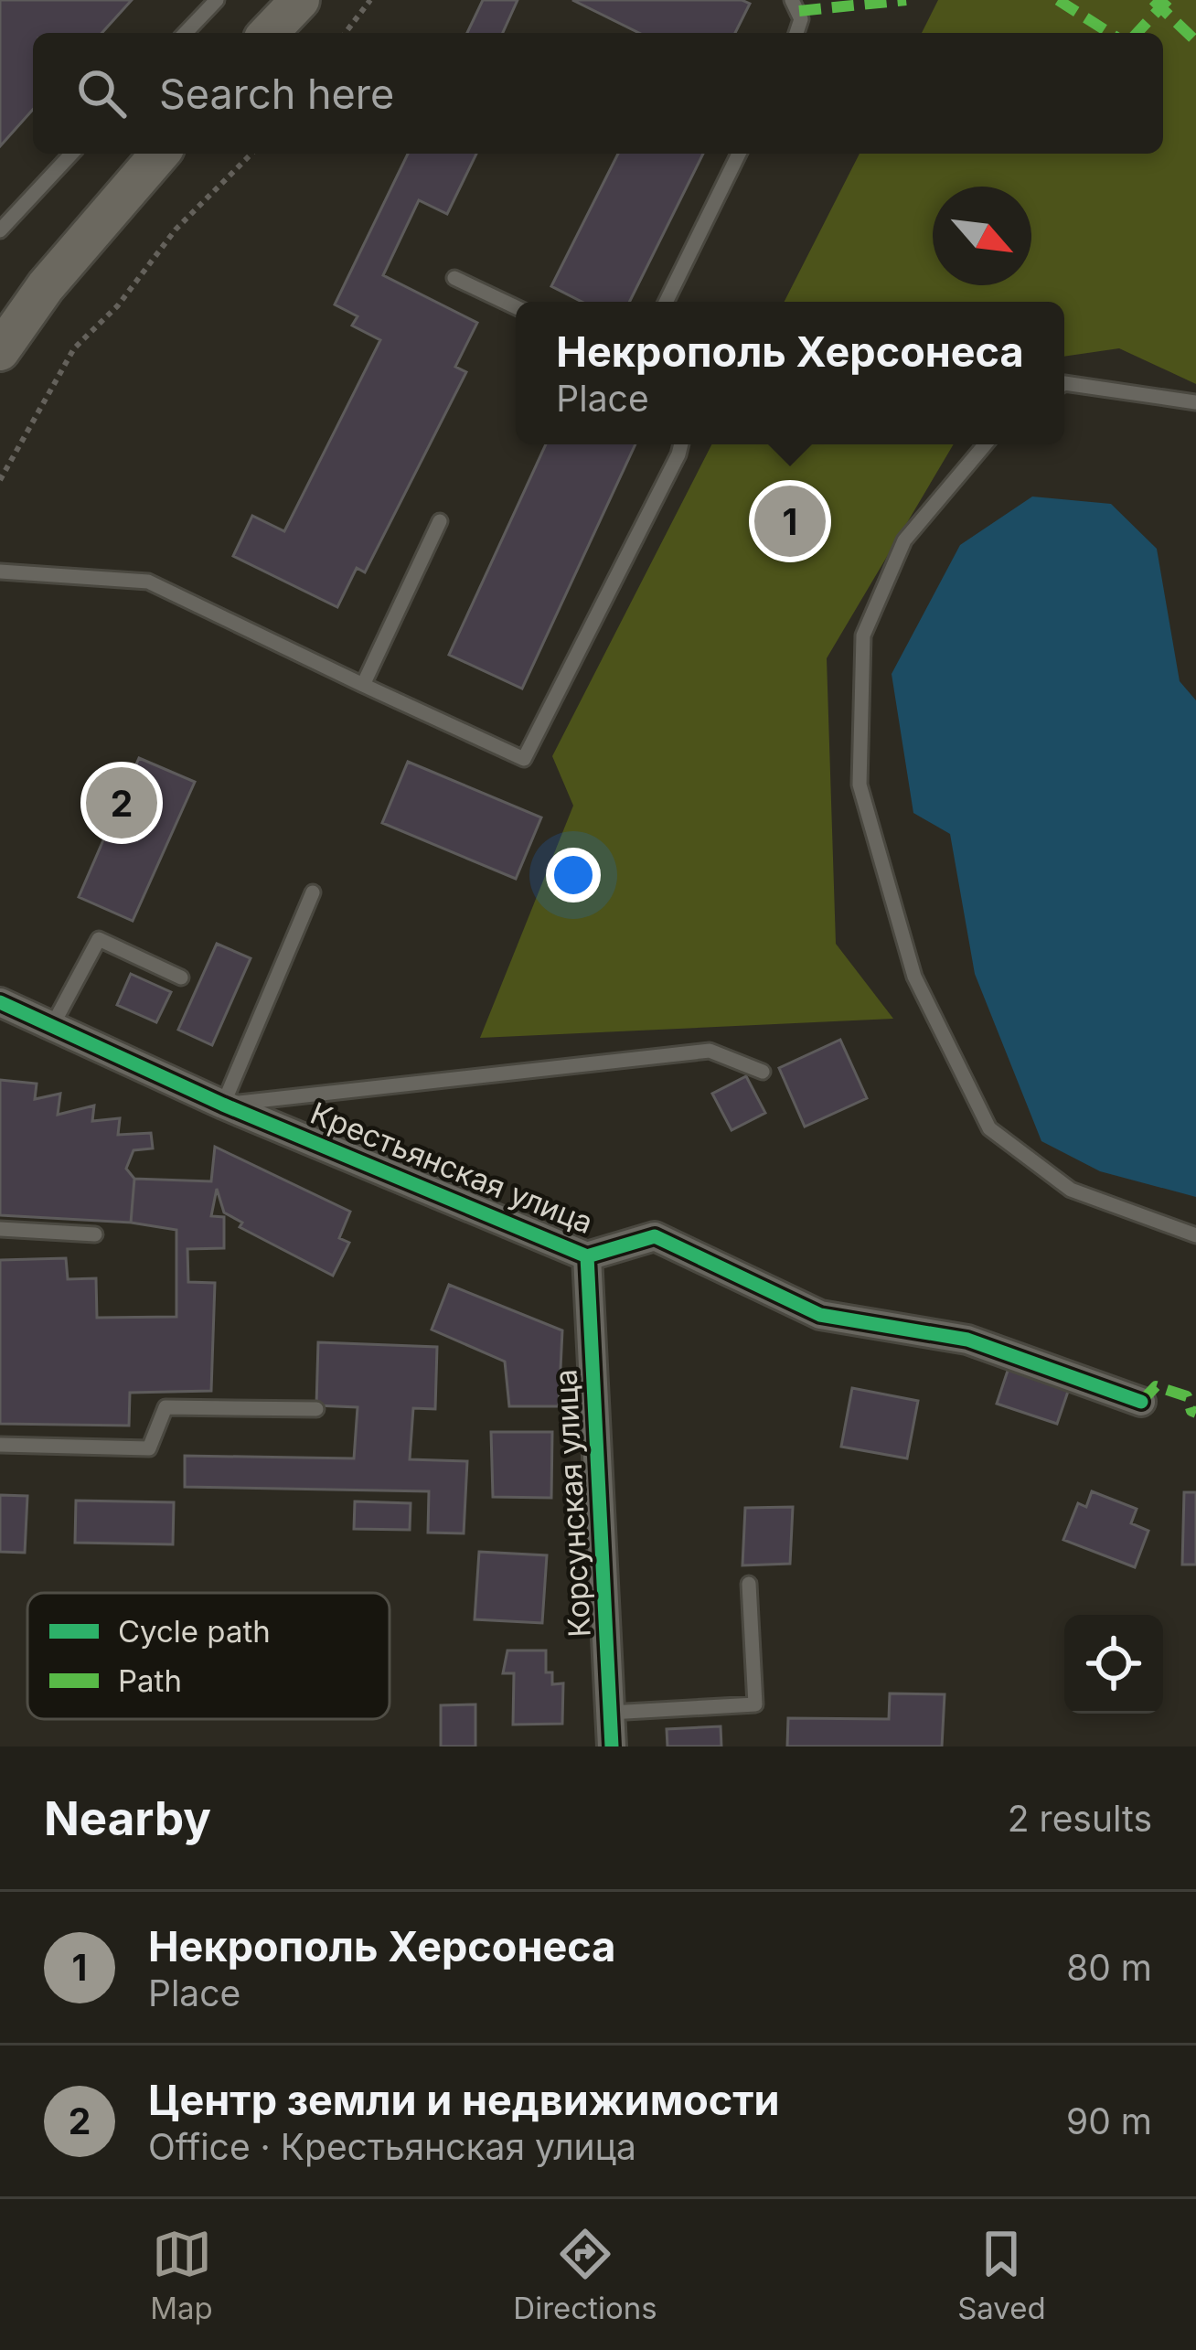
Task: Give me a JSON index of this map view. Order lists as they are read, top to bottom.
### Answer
{
  "streets": {
    "street": ["Крестьянская улица", "Корсунская улица"]
  },
  "crossings": [
    ["Крестьянская улица", "Корсунская улица"]
  ],
  "legend": ["Cycle path", "Path"],
  "north": "bottom right",
  "page": {
    "search": "Search here",
    "popup": ["Некрополь Херсонеса", "Place"],
    "pins": ["1", "2"],
    "heading": ["Nearby", "2 results"],
    "list": [
      {
        "mark": "1",
        "name": "Некрополь Херсонеса",
        "note": "Place",
        "value": "80 m"
      },
      {
        "mark": "2",
        "name": "Центр земли и недвижимости",
        "note": "Office · Крестьянская улица",
        "value": "90 m"
      }
    ],
    "nav": ["Map", "Directions", "Saved"]
  }
}
